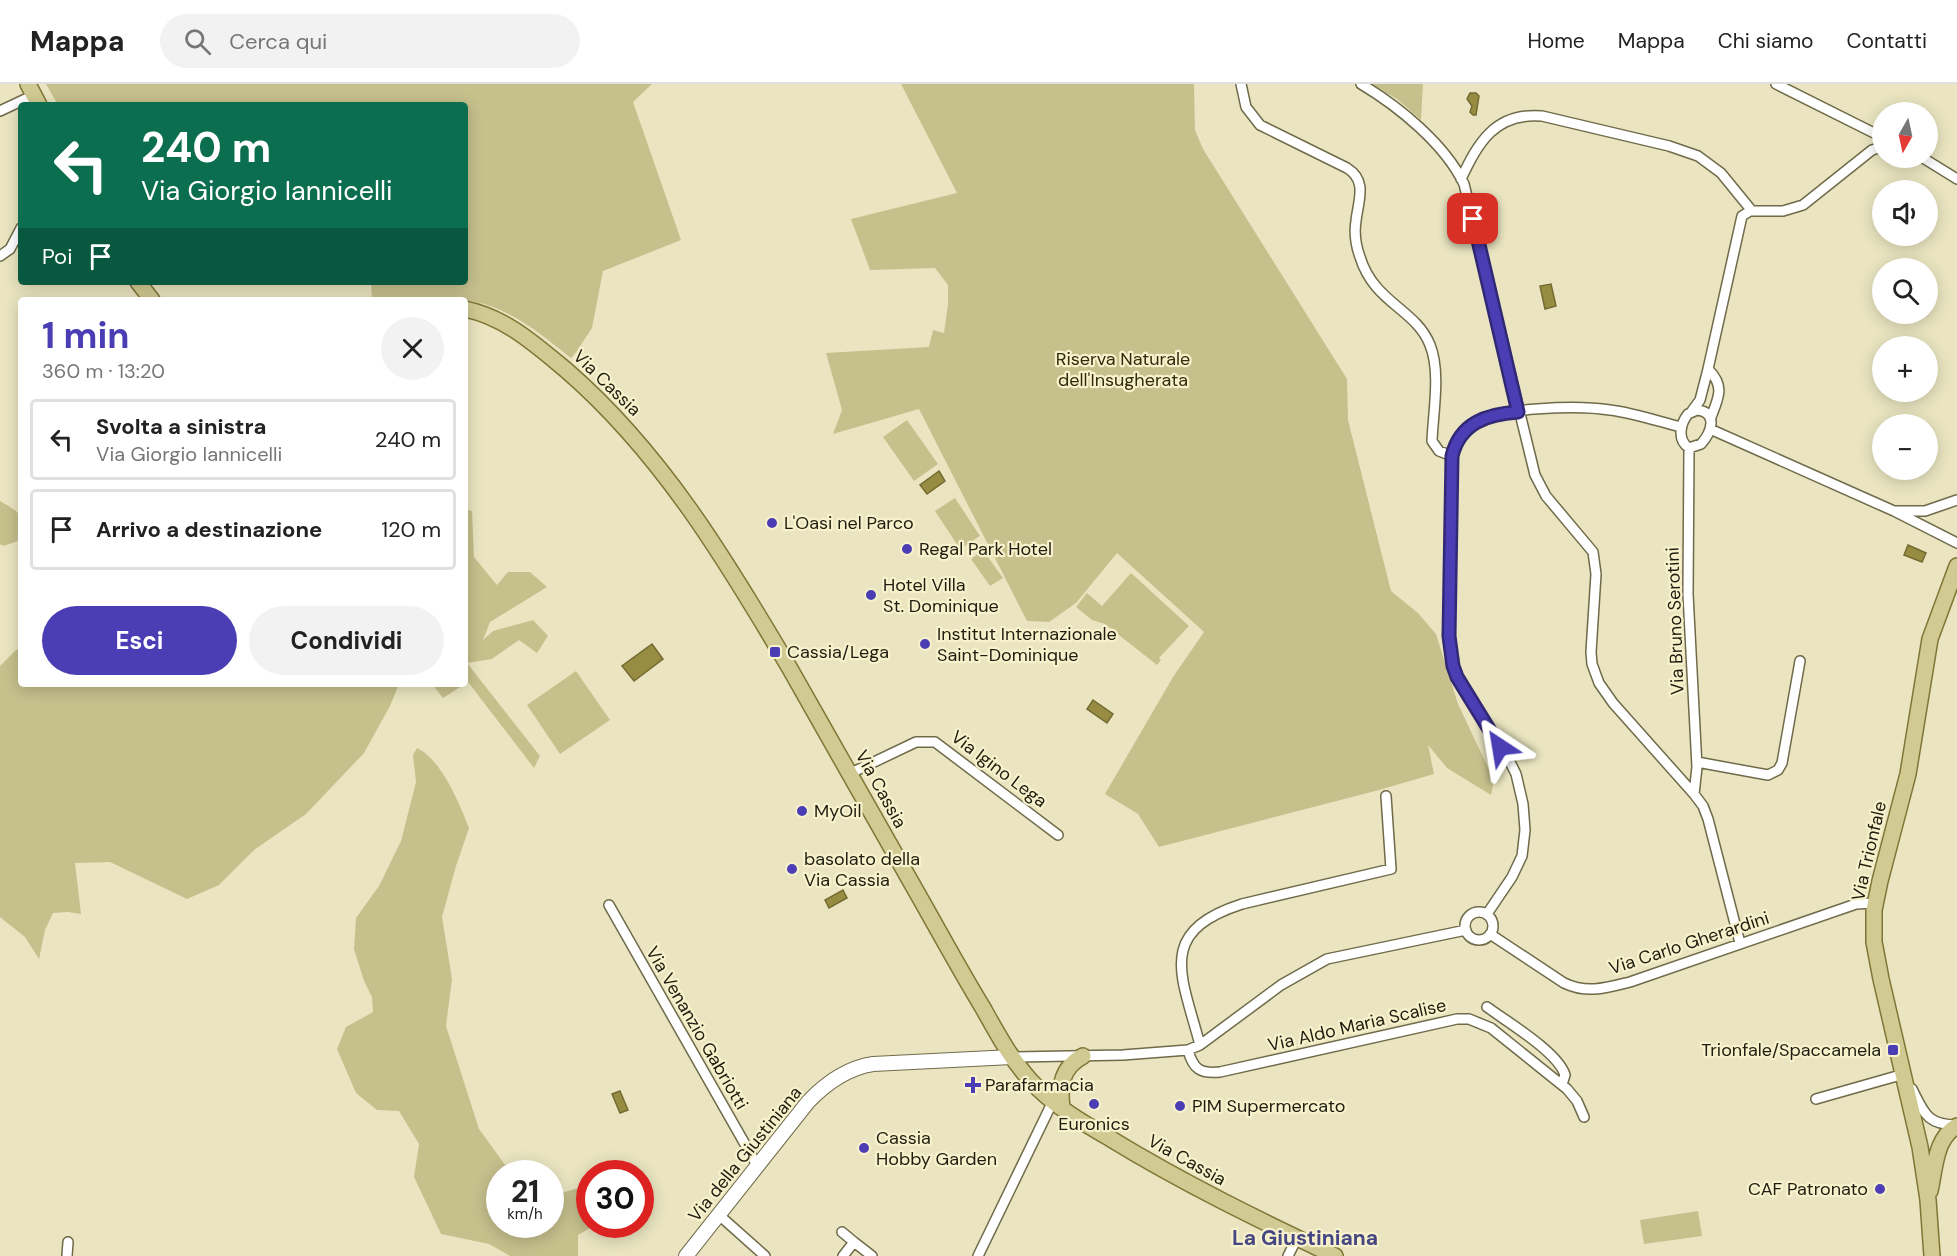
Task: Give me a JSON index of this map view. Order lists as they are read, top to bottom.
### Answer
{
  "streets": {
    "main road": ["Via Cassia", "Via Trionfale"],
    "street": [
      "Via Bruno Serotini",
      "Via Igino Lega",
      "Via Carlo Gherardini",
      "Via Aldo Maria Scalise",
      "Via Venanzio Gabriotti",
      "Via della Giustiniana"
    ]
  },
  "crossings": [
    ["Via Cassia", "Via Igino Lega"],
    ["Via Cassia", "Via della Giustiniana"],
    ["Via Trionfale", "Via Carlo Gherardini"],
    ["Via Venanzio Gabriotti", "Via della Giustiniana"]
  ],
  "districts": ["La Giustiniana"],
  "parks": ["Riserva Naturale dell'Insugherata"],
  "places": {
    "other": [
      "L'Oasi nel Parco",
      "Regal Park Hotel",
      "Hotel Villa St. Dominique",
      "Institut Internazionale Saint-Dominique",
      "MyOil",
      "basolato della Via Cassia",
      "Euronics",
      "PIM Supermercato",
      "Cassia Hobby Garden",
      "CAF Patronato"
    ],
    "transit": ["Cassia/Lega", "Trionfale/Spaccamela"],
    "health": ["Parafarmacia"]
  },
  "north": "bottom",
  "page": {
    "header": "Mappa",
    "search": "Cerca qui",
    "nav": [
      "Home",
      "Mappa",
      "Chi siamo",
      "Contatti"
    ],
    "map_buttons": ["+", "−"],
    "turn": ["240 m", "Via Giorgio Iannicelli"],
    "then": "Poi",
    "heading": ["1 min", "360 m · 13:20"],
    "list": [
      {
        "name": "Svolta a sinistra",
        "note": "Via Giorgio Iannicelli",
        "value": "240 m"
      },
      {
        "name": "Arrivo a destinazione",
        "value": "120 m"
      }
    ],
    "buttons": ["Esci", "Condividi"],
    "speed": "21 km/h",
    "limit": "30"
  }
}
